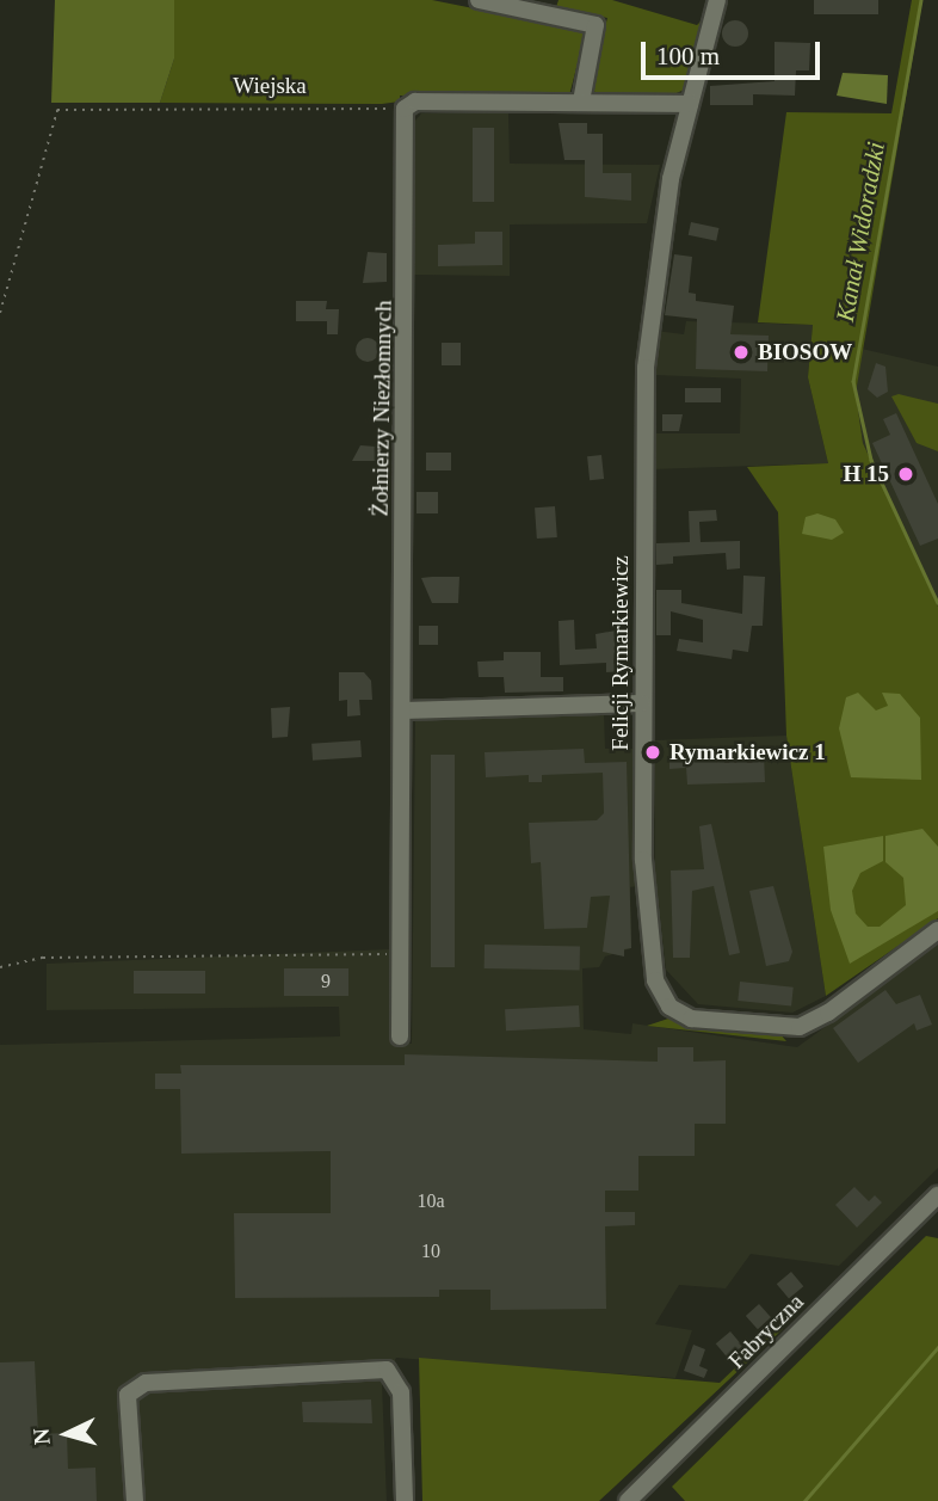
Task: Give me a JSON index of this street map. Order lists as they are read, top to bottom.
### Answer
{
  "streets": {
    "street": ["Żołnierzy Niezłomnych", "Felicji Rymarkiewicz", "Fabryczna"],
    "path": ["Wiejska"]
  },
  "crossings": [
    ["Wiejska", "Żołnierzy Niezłomnych"]
  ],
  "water": ["Kanał Widoradzki"],
  "places": ["BIOSOW", "H 15", "Rymarkiewicz 1"],
  "house_numbers": ["9", "10a", "10"],
  "scale_bar": "100 m",
  "north": "left"
}
